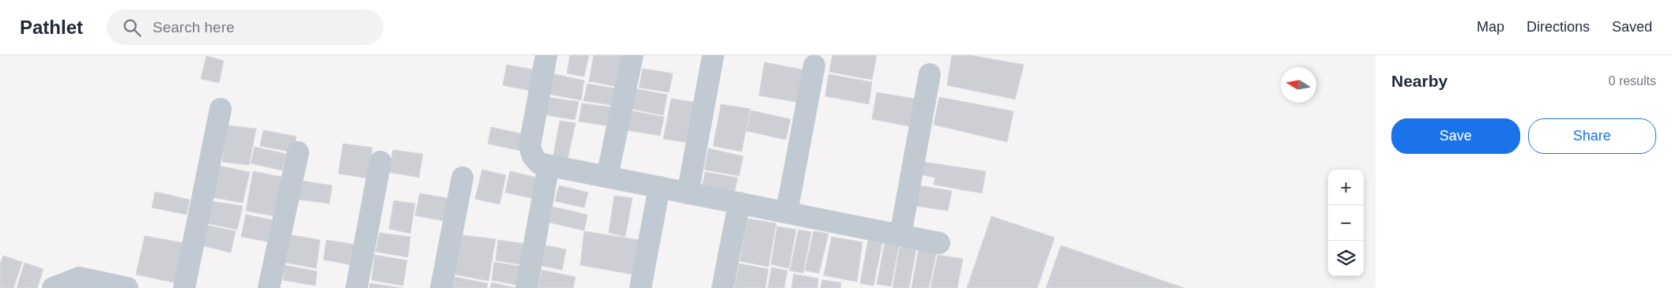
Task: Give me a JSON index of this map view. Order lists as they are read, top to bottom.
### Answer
{
  "north": "left",
  "page": {
    "header": "Pathlet",
    "search": "Search here",
    "nav": ["Map", "Directions", "Saved"],
    "heading": ["Nearby", "0 results"],
    "buttons": ["Save", "Share"],
    "map_buttons": ["+", "−"]
  }
}
